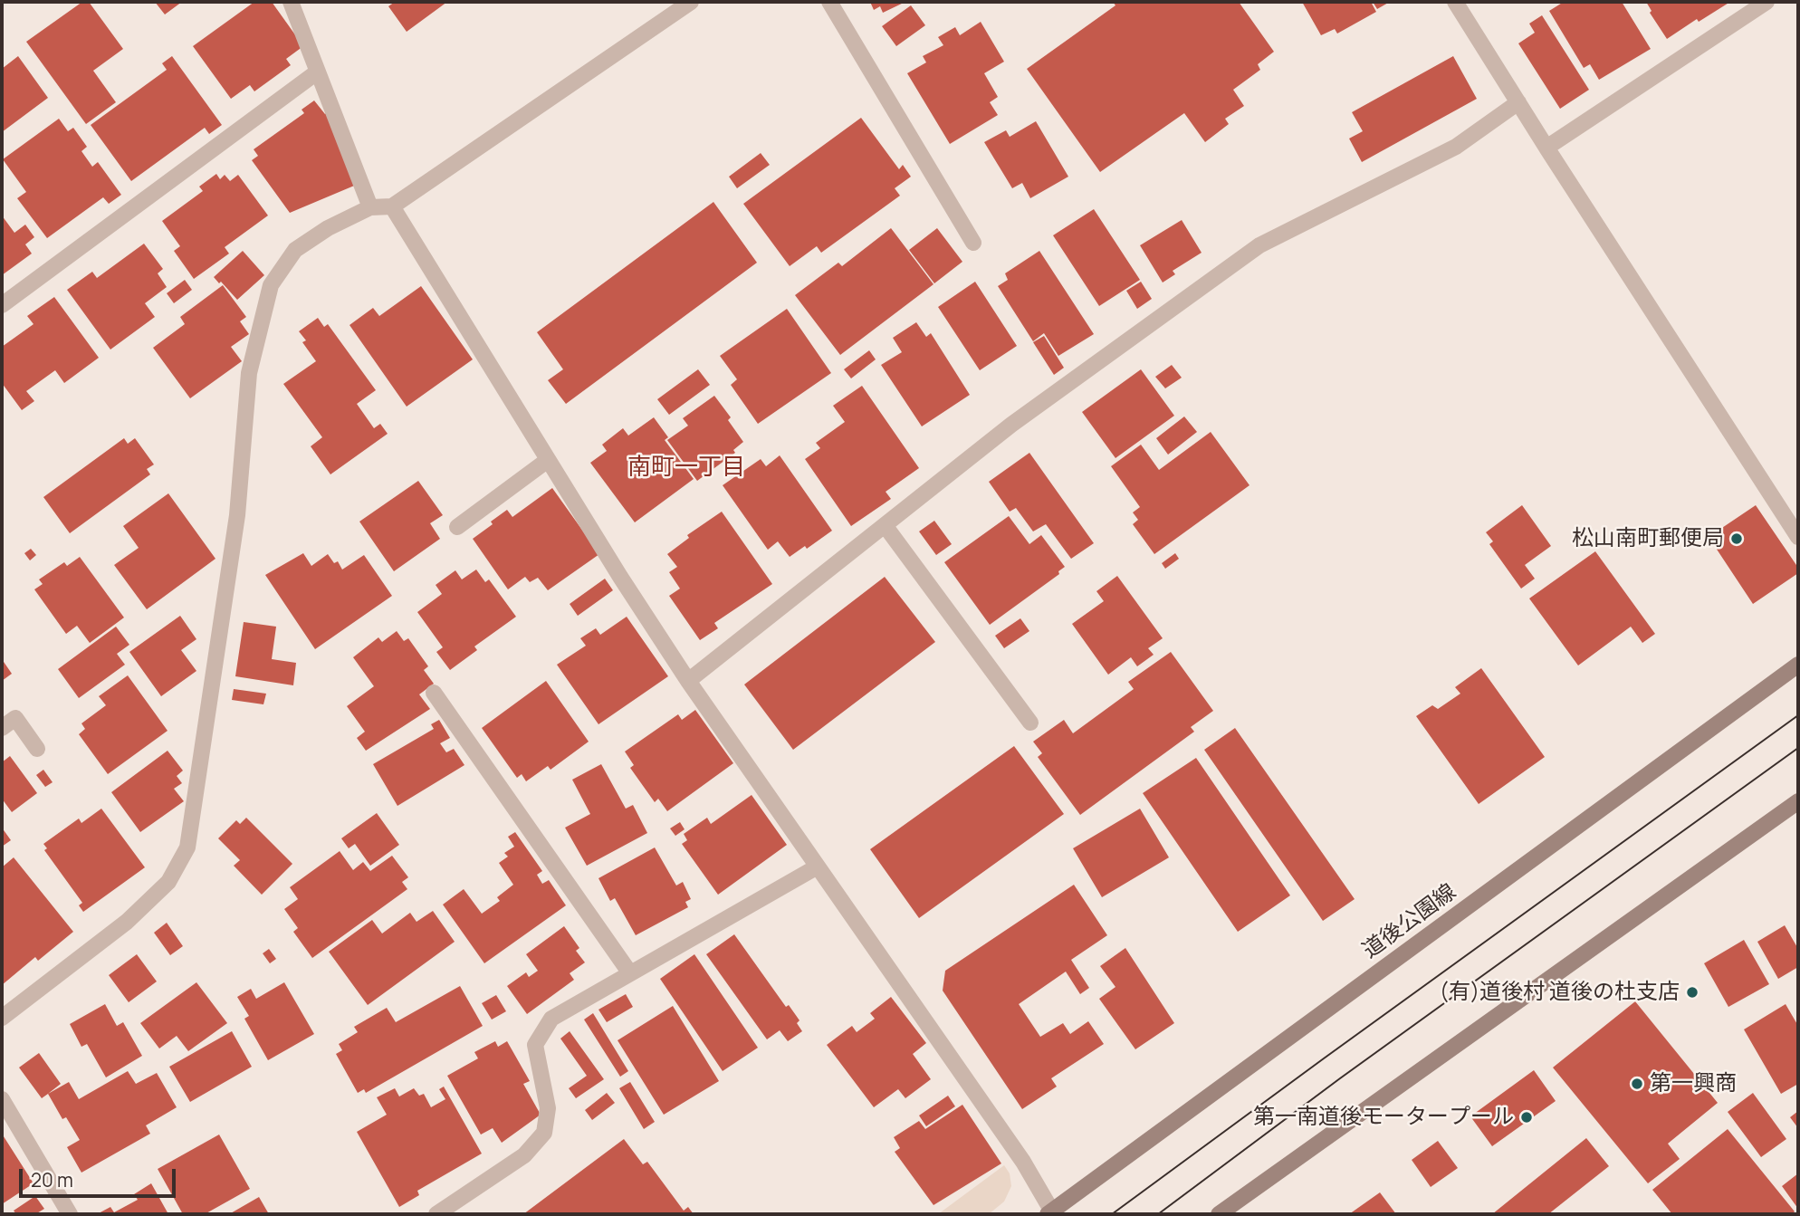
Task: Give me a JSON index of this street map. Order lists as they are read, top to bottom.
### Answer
{
  "streets": {
    "main road": ["道後公園線"]
  },
  "districts": ["南町一丁目"],
  "places": [
    "松山南町郵便局",
    "(有)道後村 道後の杜支店",
    "第一興商",
    "第一南道後モータープール"
  ],
  "scale_bar": "20 m"
}
